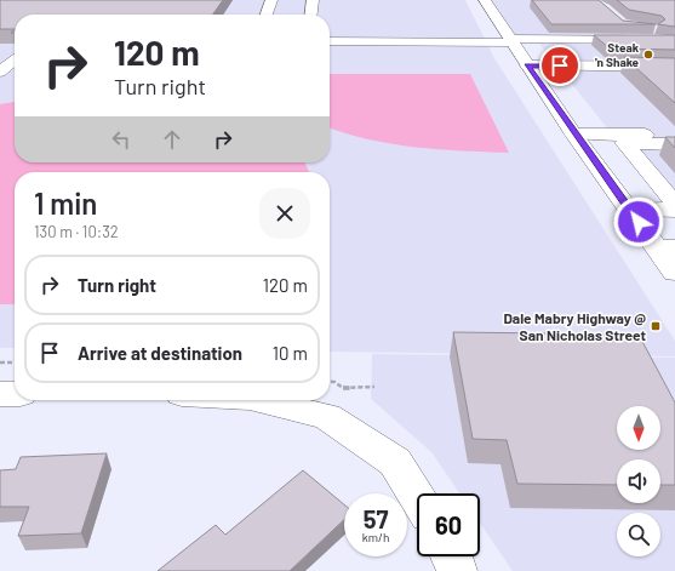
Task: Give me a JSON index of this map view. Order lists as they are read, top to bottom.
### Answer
{
  "places": {
    "other": ["Steak 'n Shake"],
    "transit": ["Dale Mabry Highway @ San Nicholas Street"]
  },
  "north": "bottom",
  "page": {
    "turn": ["120 m", "Turn right"],
    "heading": ["1 min", "130 m · 10:32"],
    "list": [
      {
        "name": "Turn right",
        "value": "120 m"
      },
      {
        "name": "Arrive at destination",
        "value": "10 m"
      }
    ],
    "speed": "57 km/h",
    "limit": "60"
  }
}
